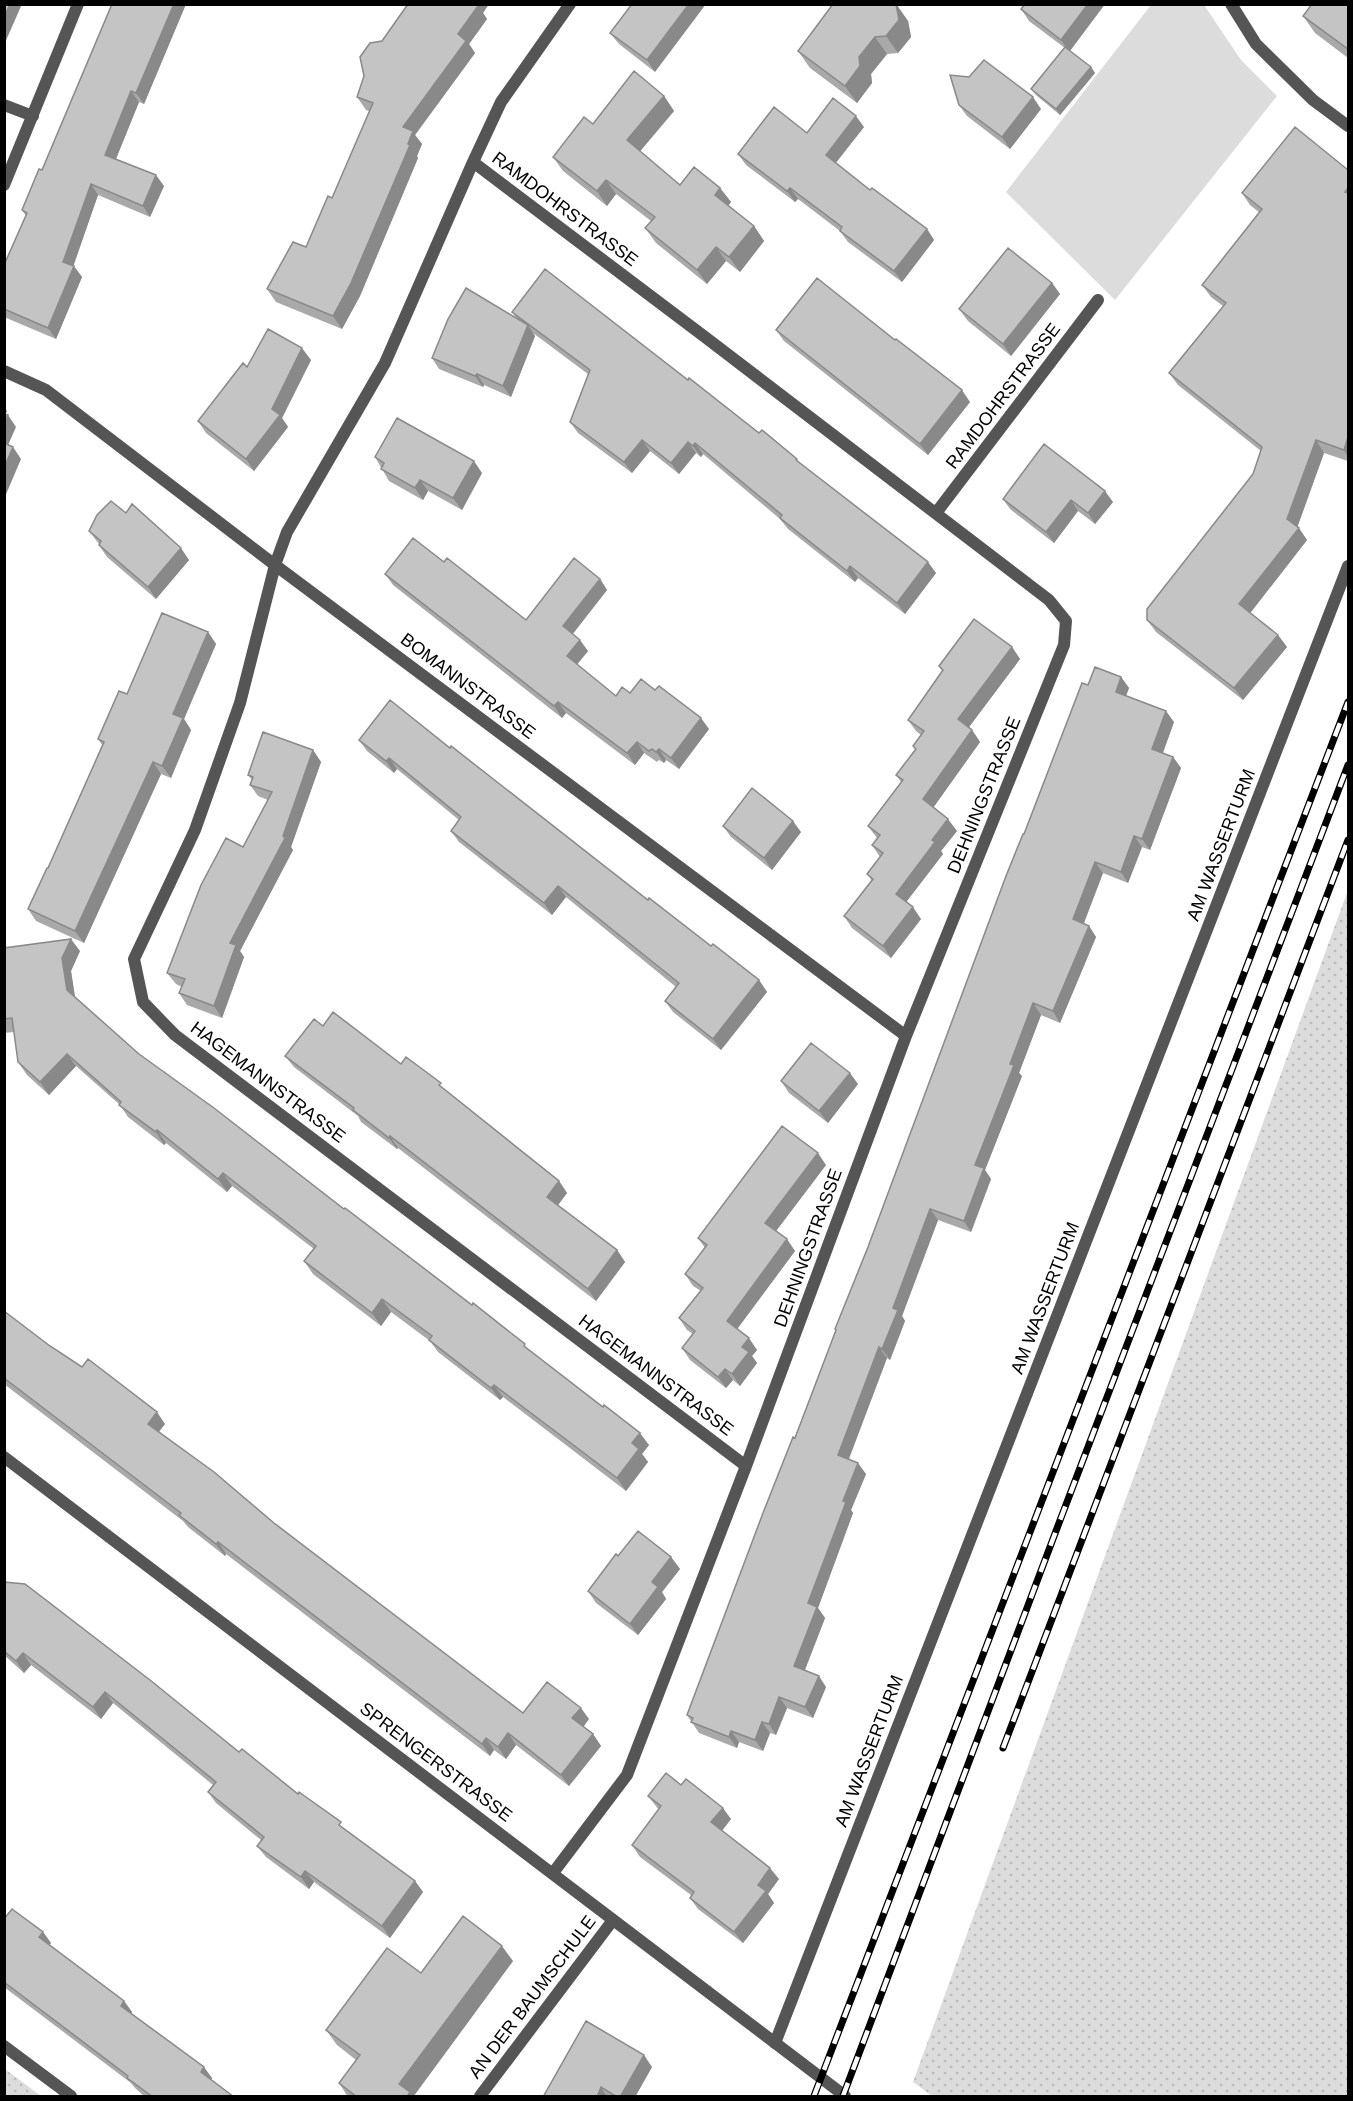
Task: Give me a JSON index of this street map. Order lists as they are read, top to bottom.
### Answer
{
  "streets": {
    "street": [
      "RAMDOHRSTRASSE",
      "BOMANNSTRASSE",
      "DEHNINGSTRASSE",
      "AM WASSERTURM",
      "HAGEMANNSTRASSE",
      "SPRENGERSTRASSE",
      "AN DER BAUMSCHULE"
    ]
  },
  "crossings": [
    ["RAMDOHRSTRASSE", "BOMANNSTRASSE"],
    ["RAMDOHRSTRASSE", "DEHNINGSTRASSE"],
    ["RAMDOHRSTRASSE", "HAGEMANNSTRASSE"],
    ["BOMANNSTRASSE", "DEHNINGSTRASSE"],
    ["BOMANNSTRASSE", "HAGEMANNSTRASSE"],
    ["DEHNINGSTRASSE", "HAGEMANNSTRASSE"],
    ["DEHNINGSTRASSE", "SPRENGERSTRASSE"],
    ["AM WASSERTURM", "SPRENGERSTRASSE"],
    ["SPRENGERSTRASSE", "AN DER BAUMSCHULE"]
  ]
}
